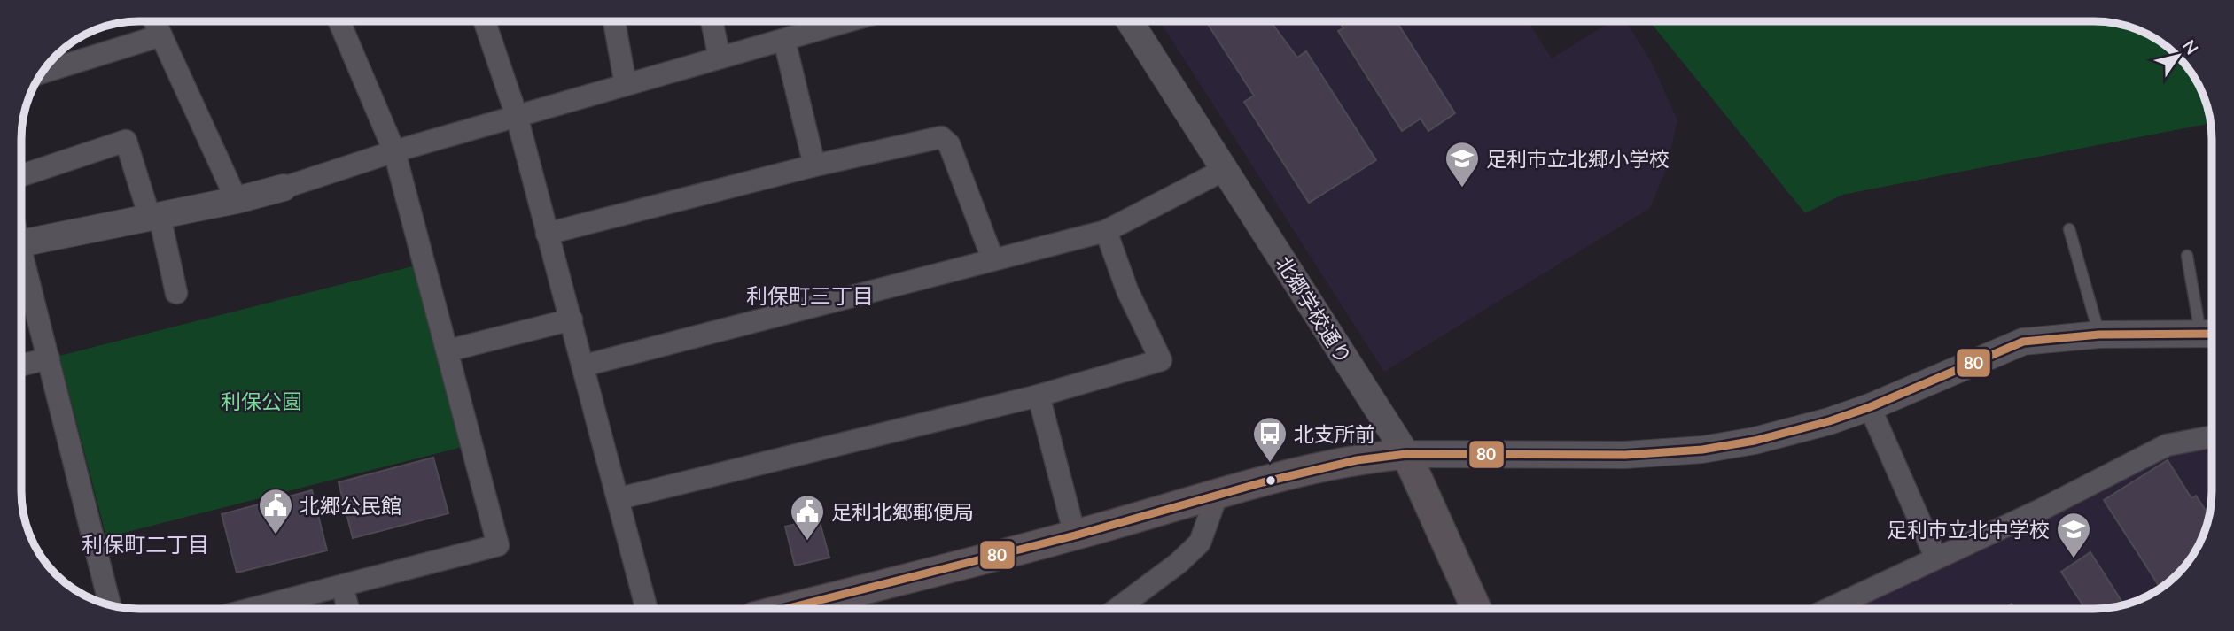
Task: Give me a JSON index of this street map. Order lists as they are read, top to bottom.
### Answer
{
  "streets": {
    "main road": ["北郷学校通り"]
  },
  "districts": ["利保町三丁目", "利保町二丁目"],
  "parks": ["利保公園"],
  "places": {
    "school or university": ["足利市立北郷小学校", "足利市立北中学校"],
    "bus stop": ["北支所前"],
    "public building": ["北郷公民館", "足利北郷郵便局"]
  },
  "lines": ["transit line 80"],
  "north": "top right"
}
